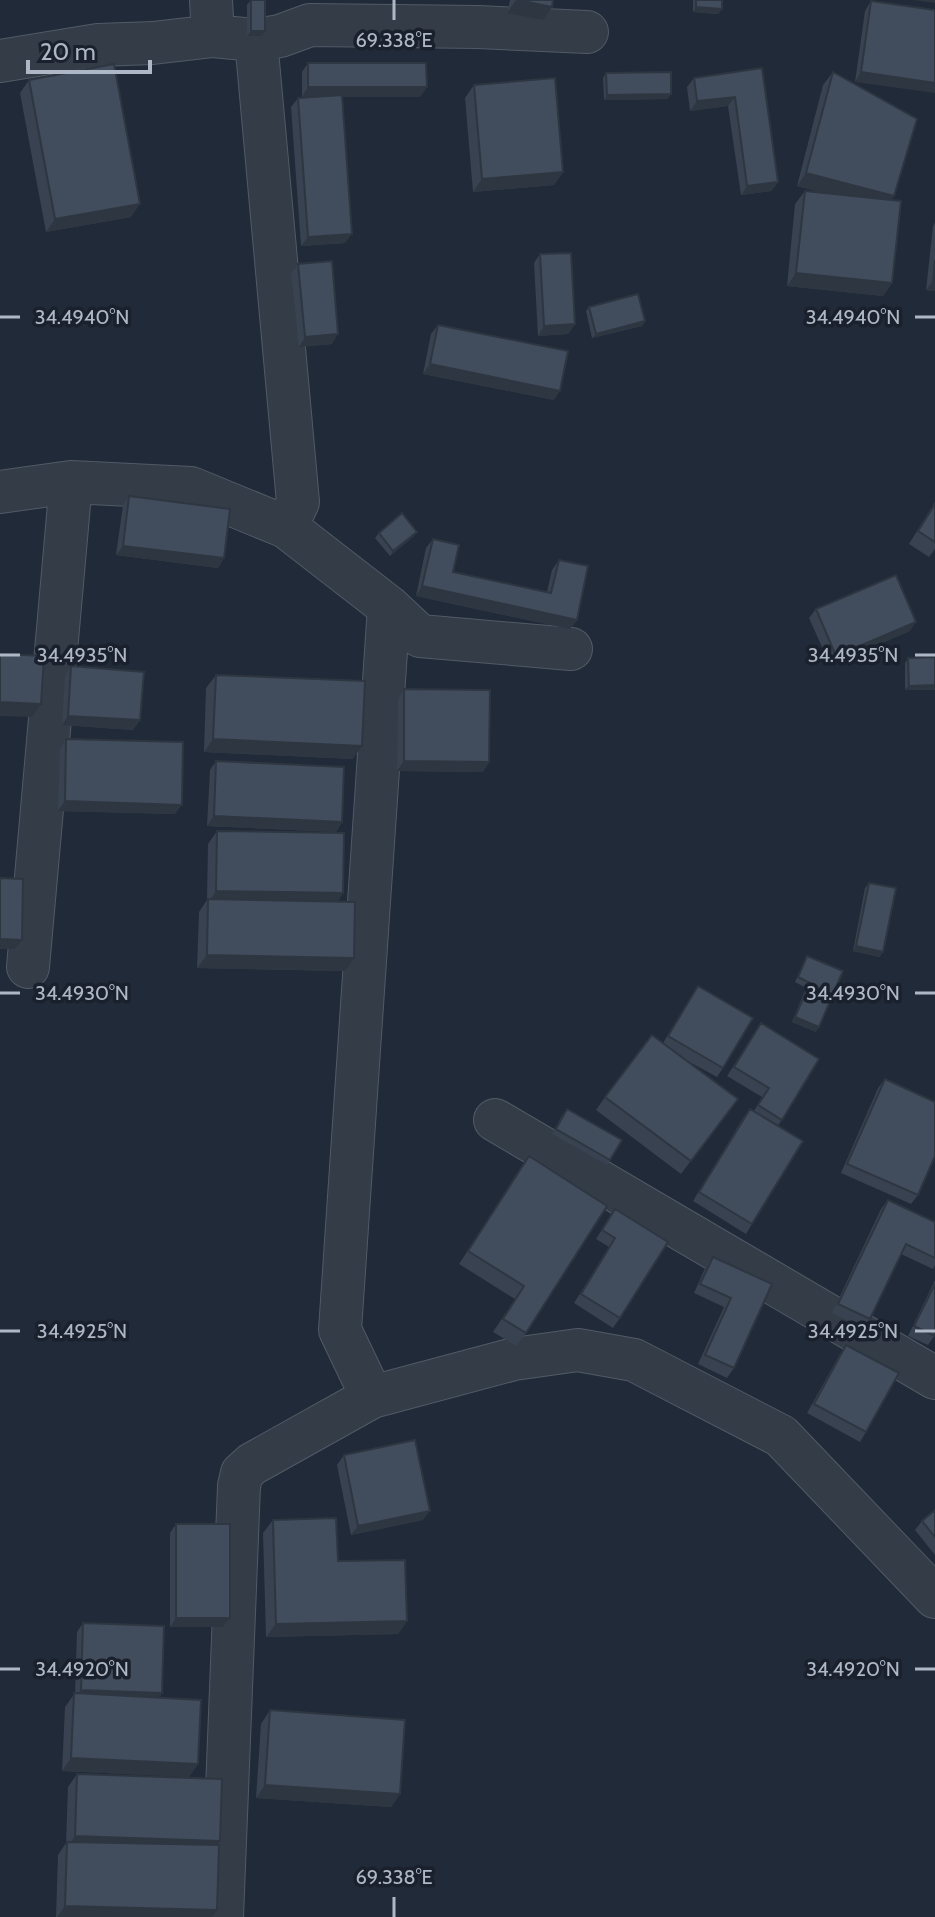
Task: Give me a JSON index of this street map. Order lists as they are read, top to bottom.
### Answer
{
  "scale_bar": "20 m",
  "coordinates": [
    "69.338°E",
    "34.4940°N",
    "34.4935°N",
    "34.4930°N",
    "34.4925°N",
    "34.4920°N"
  ]
}
